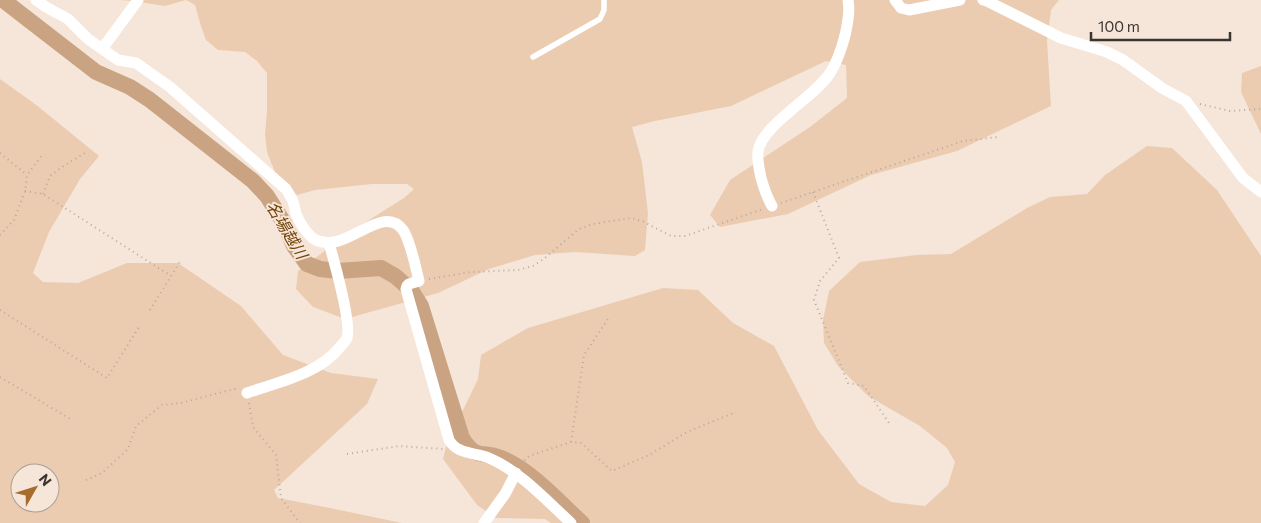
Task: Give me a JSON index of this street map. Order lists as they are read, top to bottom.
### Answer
{
  "water": ["名場越川"],
  "scale_bar": "100 m",
  "north": "top right"
}
